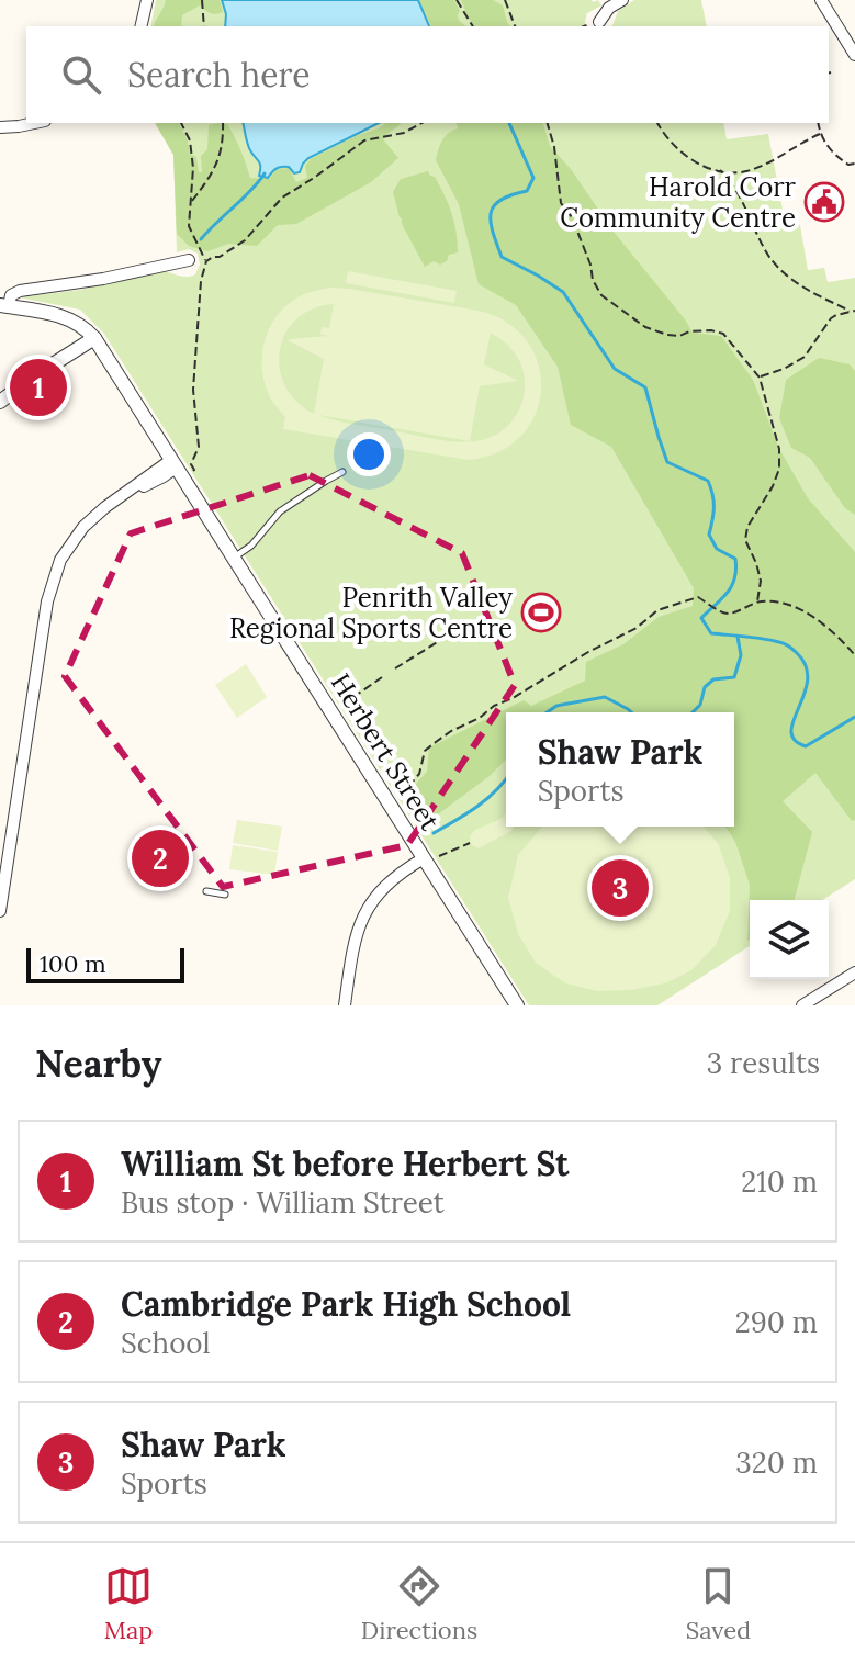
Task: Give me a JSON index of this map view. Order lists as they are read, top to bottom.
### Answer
{
  "streets": {
    "street": ["Herbert Street"]
  },
  "places": {
    "public building": ["Harold Corr Community Centre"],
    "sports": ["Penrith Valley Regional Sports Centre"]
  },
  "scale_bar": "100 m",
  "page": {
    "search": "Search here",
    "pins": ["1", "2", "3"],
    "popup": ["Shaw Park", "Sports"],
    "scale": "100 m",
    "heading": ["Nearby", "3 results"],
    "list": [
      {
        "mark": "1",
        "name": "William St before Herbert St",
        "note": "Bus stop · William Street",
        "value": "210 m"
      },
      {
        "mark": "2",
        "name": "Cambridge Park High School",
        "note": "School",
        "value": "290 m"
      },
      {
        "mark": "3",
        "name": "Shaw Park",
        "note": "Sports",
        "value": "320 m"
      }
    ],
    "nav": ["Map", "Directions", "Saved"]
  }
}
